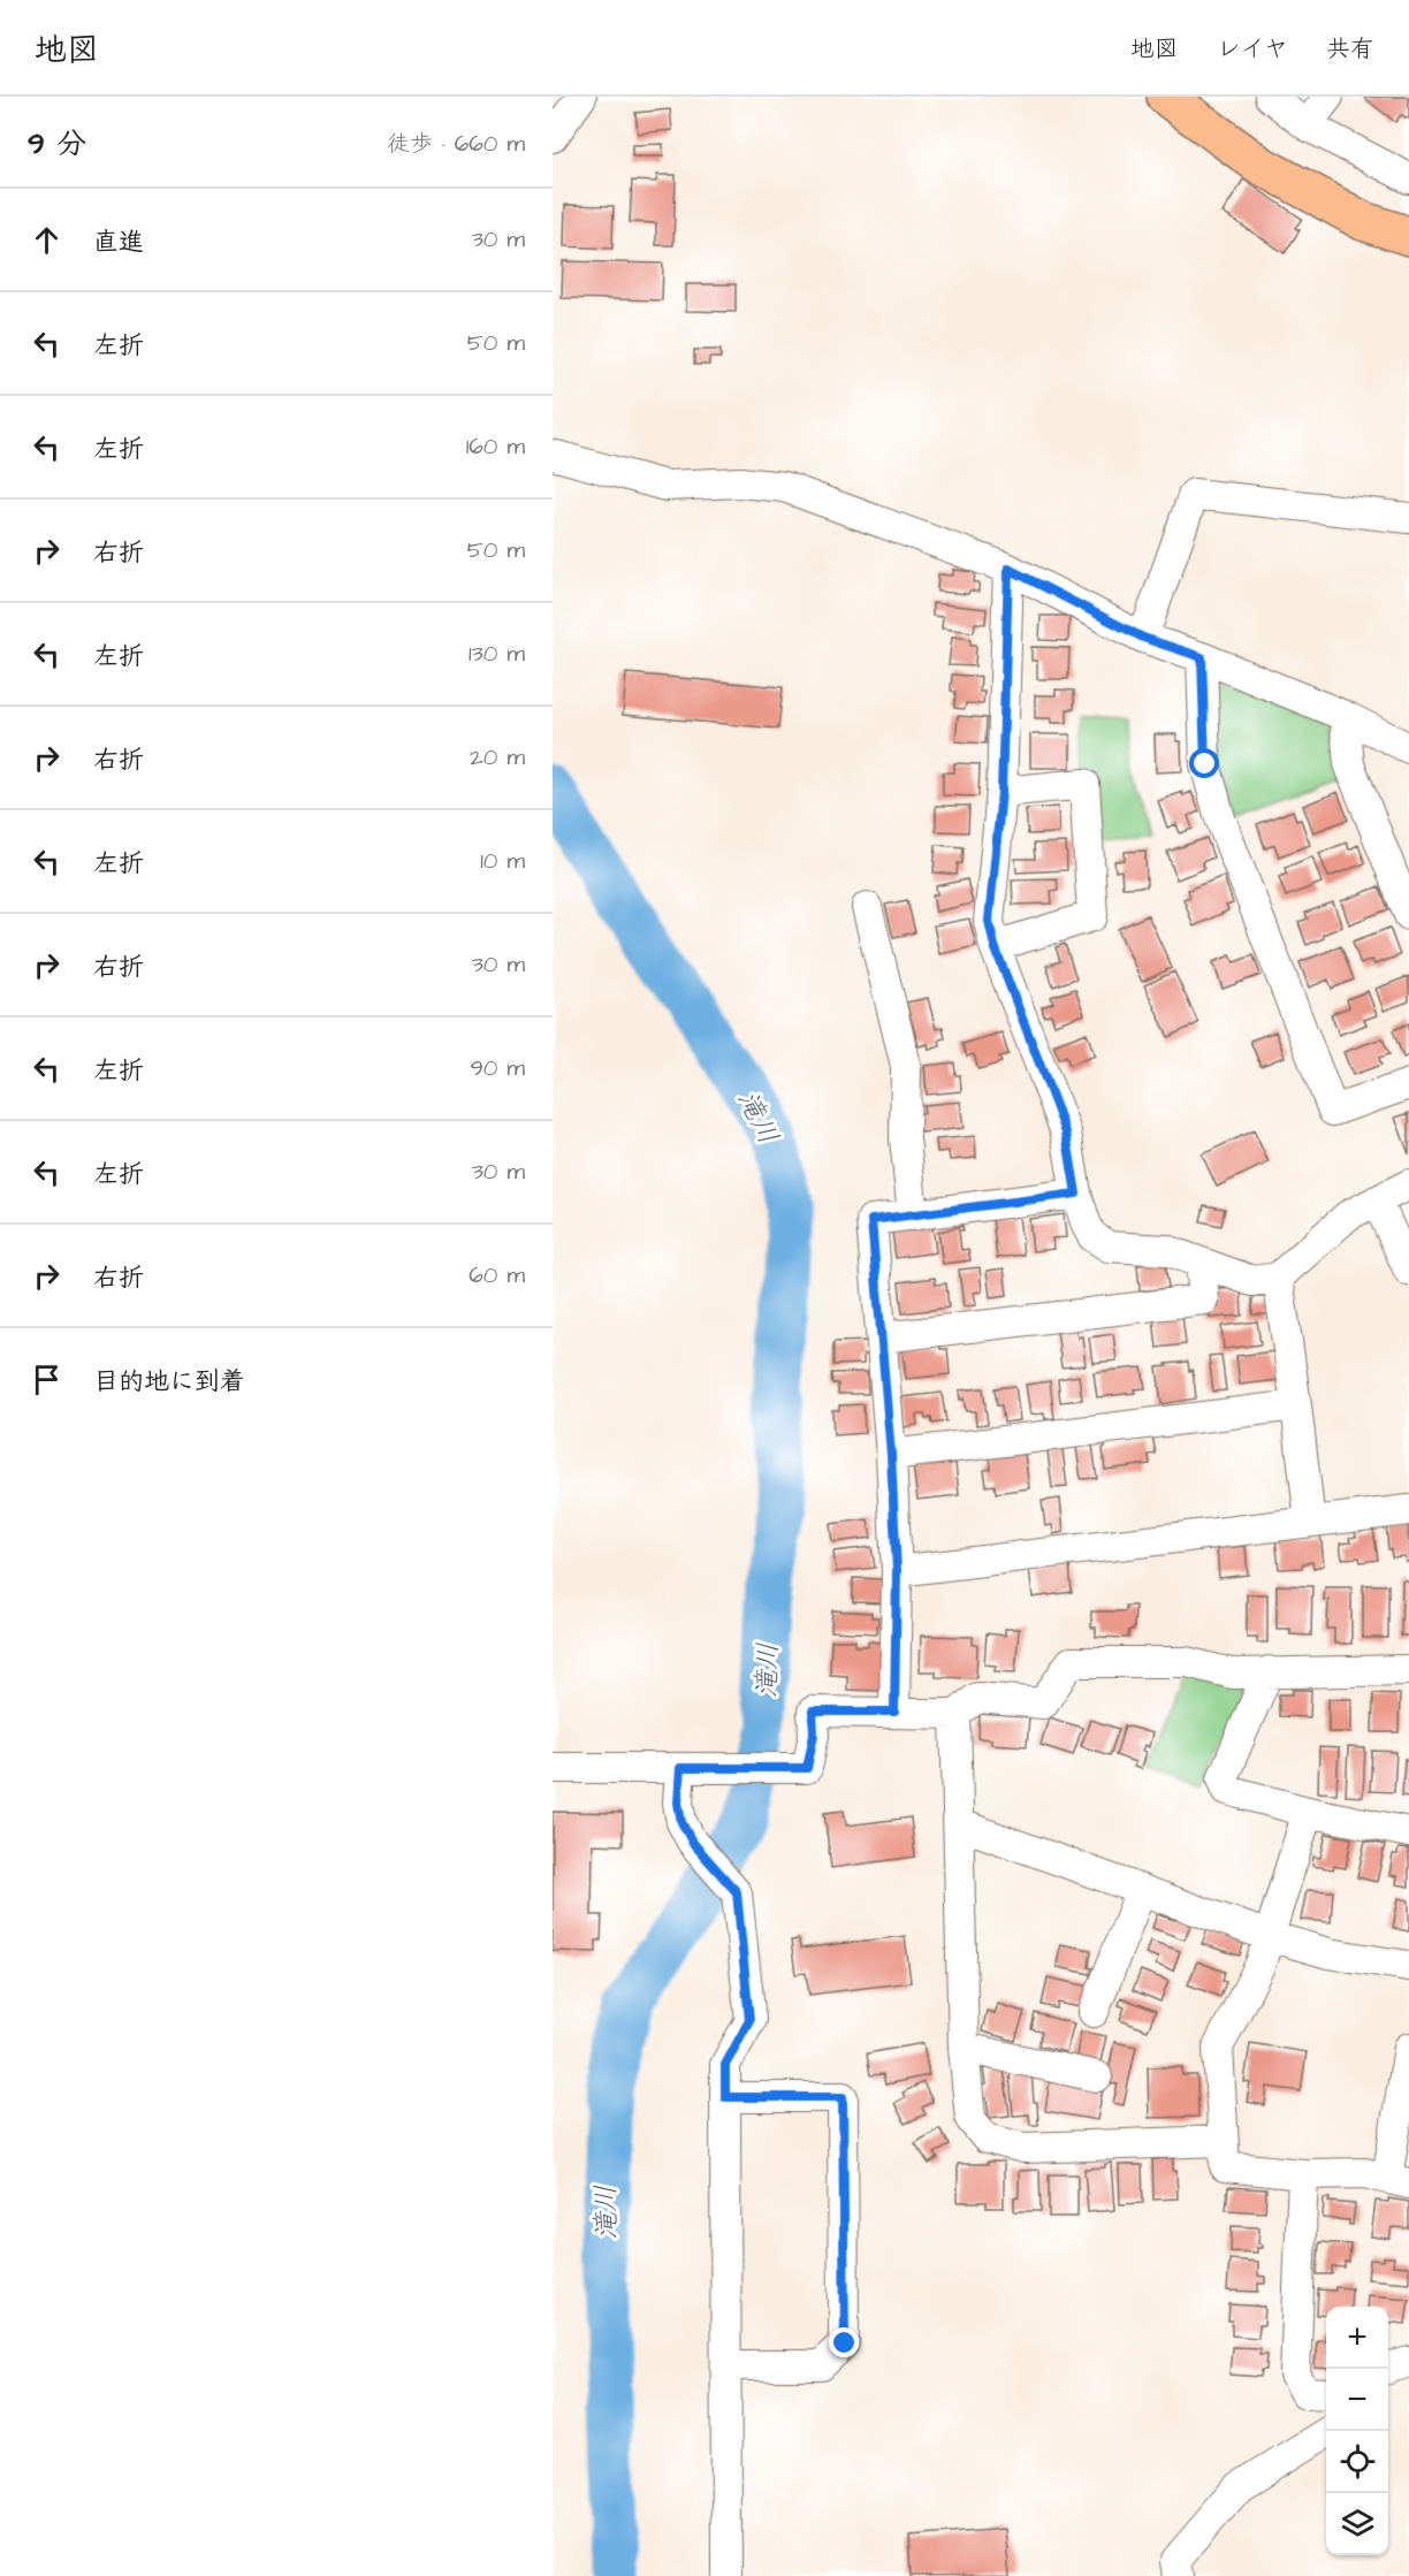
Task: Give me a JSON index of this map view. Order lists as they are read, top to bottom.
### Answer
{
  "water": ["滝川"],
  "page": {
    "header": "地図",
    "nav": ["地図", "レイヤ", "共有"],
    "heading": ["9 分", "徒歩 · 660 m"],
    "list": [
      ["直進", "30 m"],
      ["左折", "50 m"],
      ["左折", "160 m"],
      ["右折", "50 m"],
      ["左折", "130 m"],
      ["右折", "20 m"],
      ["左折", "10 m"],
      ["右折", "30 m"],
      ["左折", "90 m"],
      ["左折", "30 m"],
      ["右折", "60 m"],
      "目的地に到着"
    ],
    "map_buttons": ["+", "−"]
  }
}
